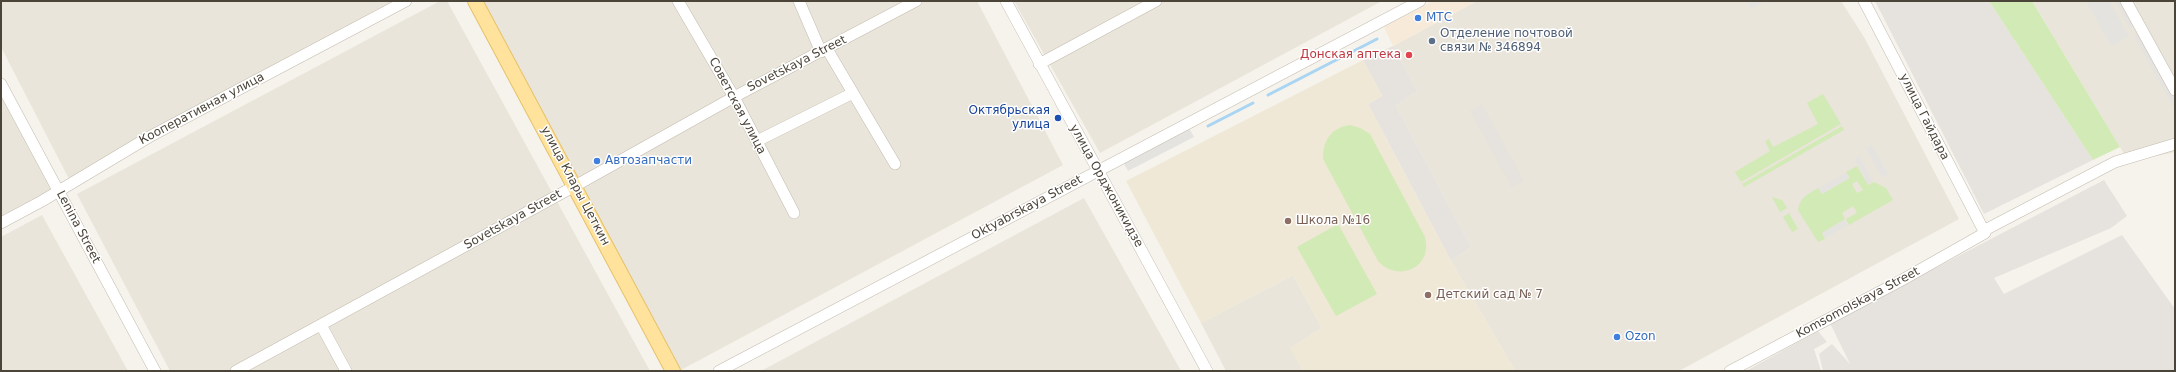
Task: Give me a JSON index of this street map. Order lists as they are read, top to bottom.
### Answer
{
  "streets": {
    "main road": ["улица Клары Цеткин"],
    "street": [
      "Sovetskaya Street",
      "Советская улица",
      "Кооперативная улица",
      "улица Гайдара",
      "улица Орджоникидзе",
      "Oktyabrskaya Street",
      "Lenina Street",
      "Komsomolskaya Street"
    ]
  },
  "crossings": [
    ["Sovetskaya Street", "Советская улица"],
    ["Sovetskaya Street", "улица Клары Цеткин"],
    ["Кооперативная улица", "Lenina Street"],
    ["улица Гайдара", "Komsomolskaya Street"],
    ["улица Орджоникидзе", "Oktyabrskaya Street"]
  ],
  "places": [
    "МТС",
    "Отделение почтовой связи № 346894",
    "Донская аптека",
    "Октябрьская улица",
    "Автозапчасти",
    "Школа №16",
    "Детский сад № 7",
    "Ozon"
  ]
}
